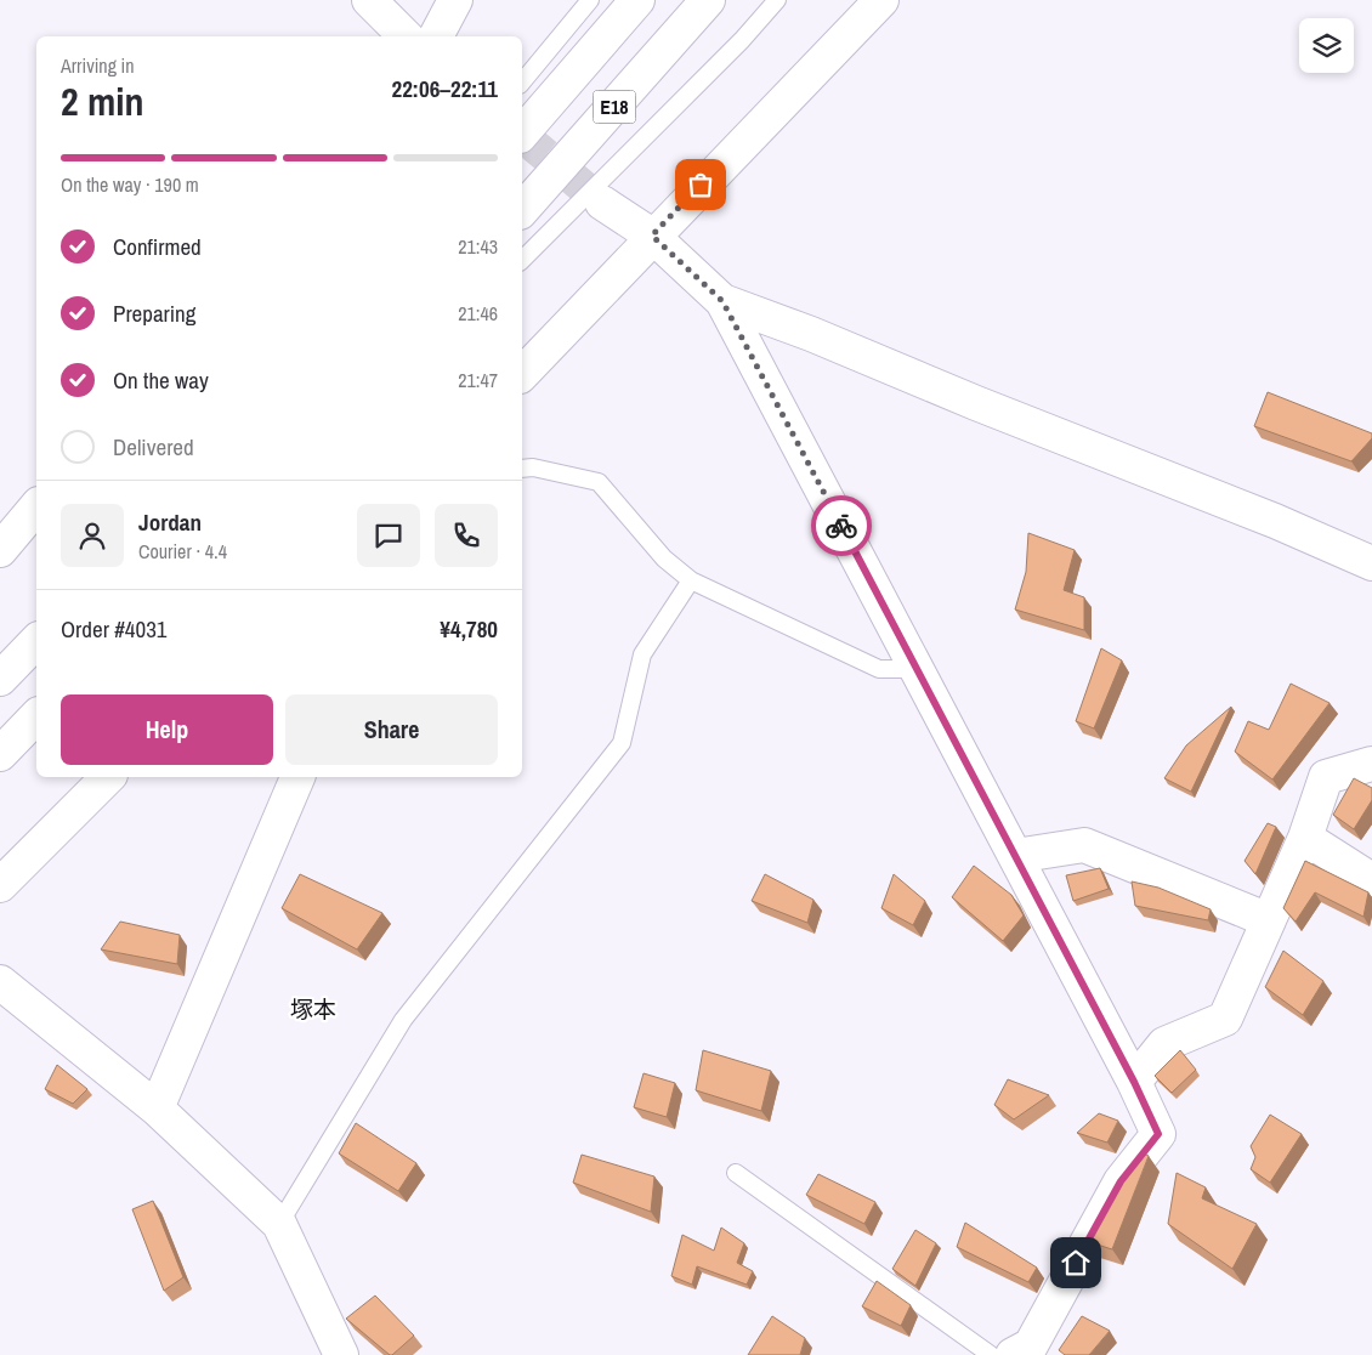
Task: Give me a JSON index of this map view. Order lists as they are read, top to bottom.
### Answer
{
  "streets": {
    "main road": ["E18"]
  },
  "districts": ["塚本"],
  "page": {
    "heading": ["2 min", "Arriving in", "22:06–22:11"],
    "panel": [
      "Jordan",
      "Courier · 4.4",
      "Order #4031",
      "¥4,780"
    ],
    "bar": "On the way · 190 m",
    "list": [
      ["Confirmed", "21:43"],
      ["Preparing", "21:46"],
      ["On the way", "21:47"],
      "Delivered"
    ],
    "buttons": ["Help", "Share"]
  }
}
